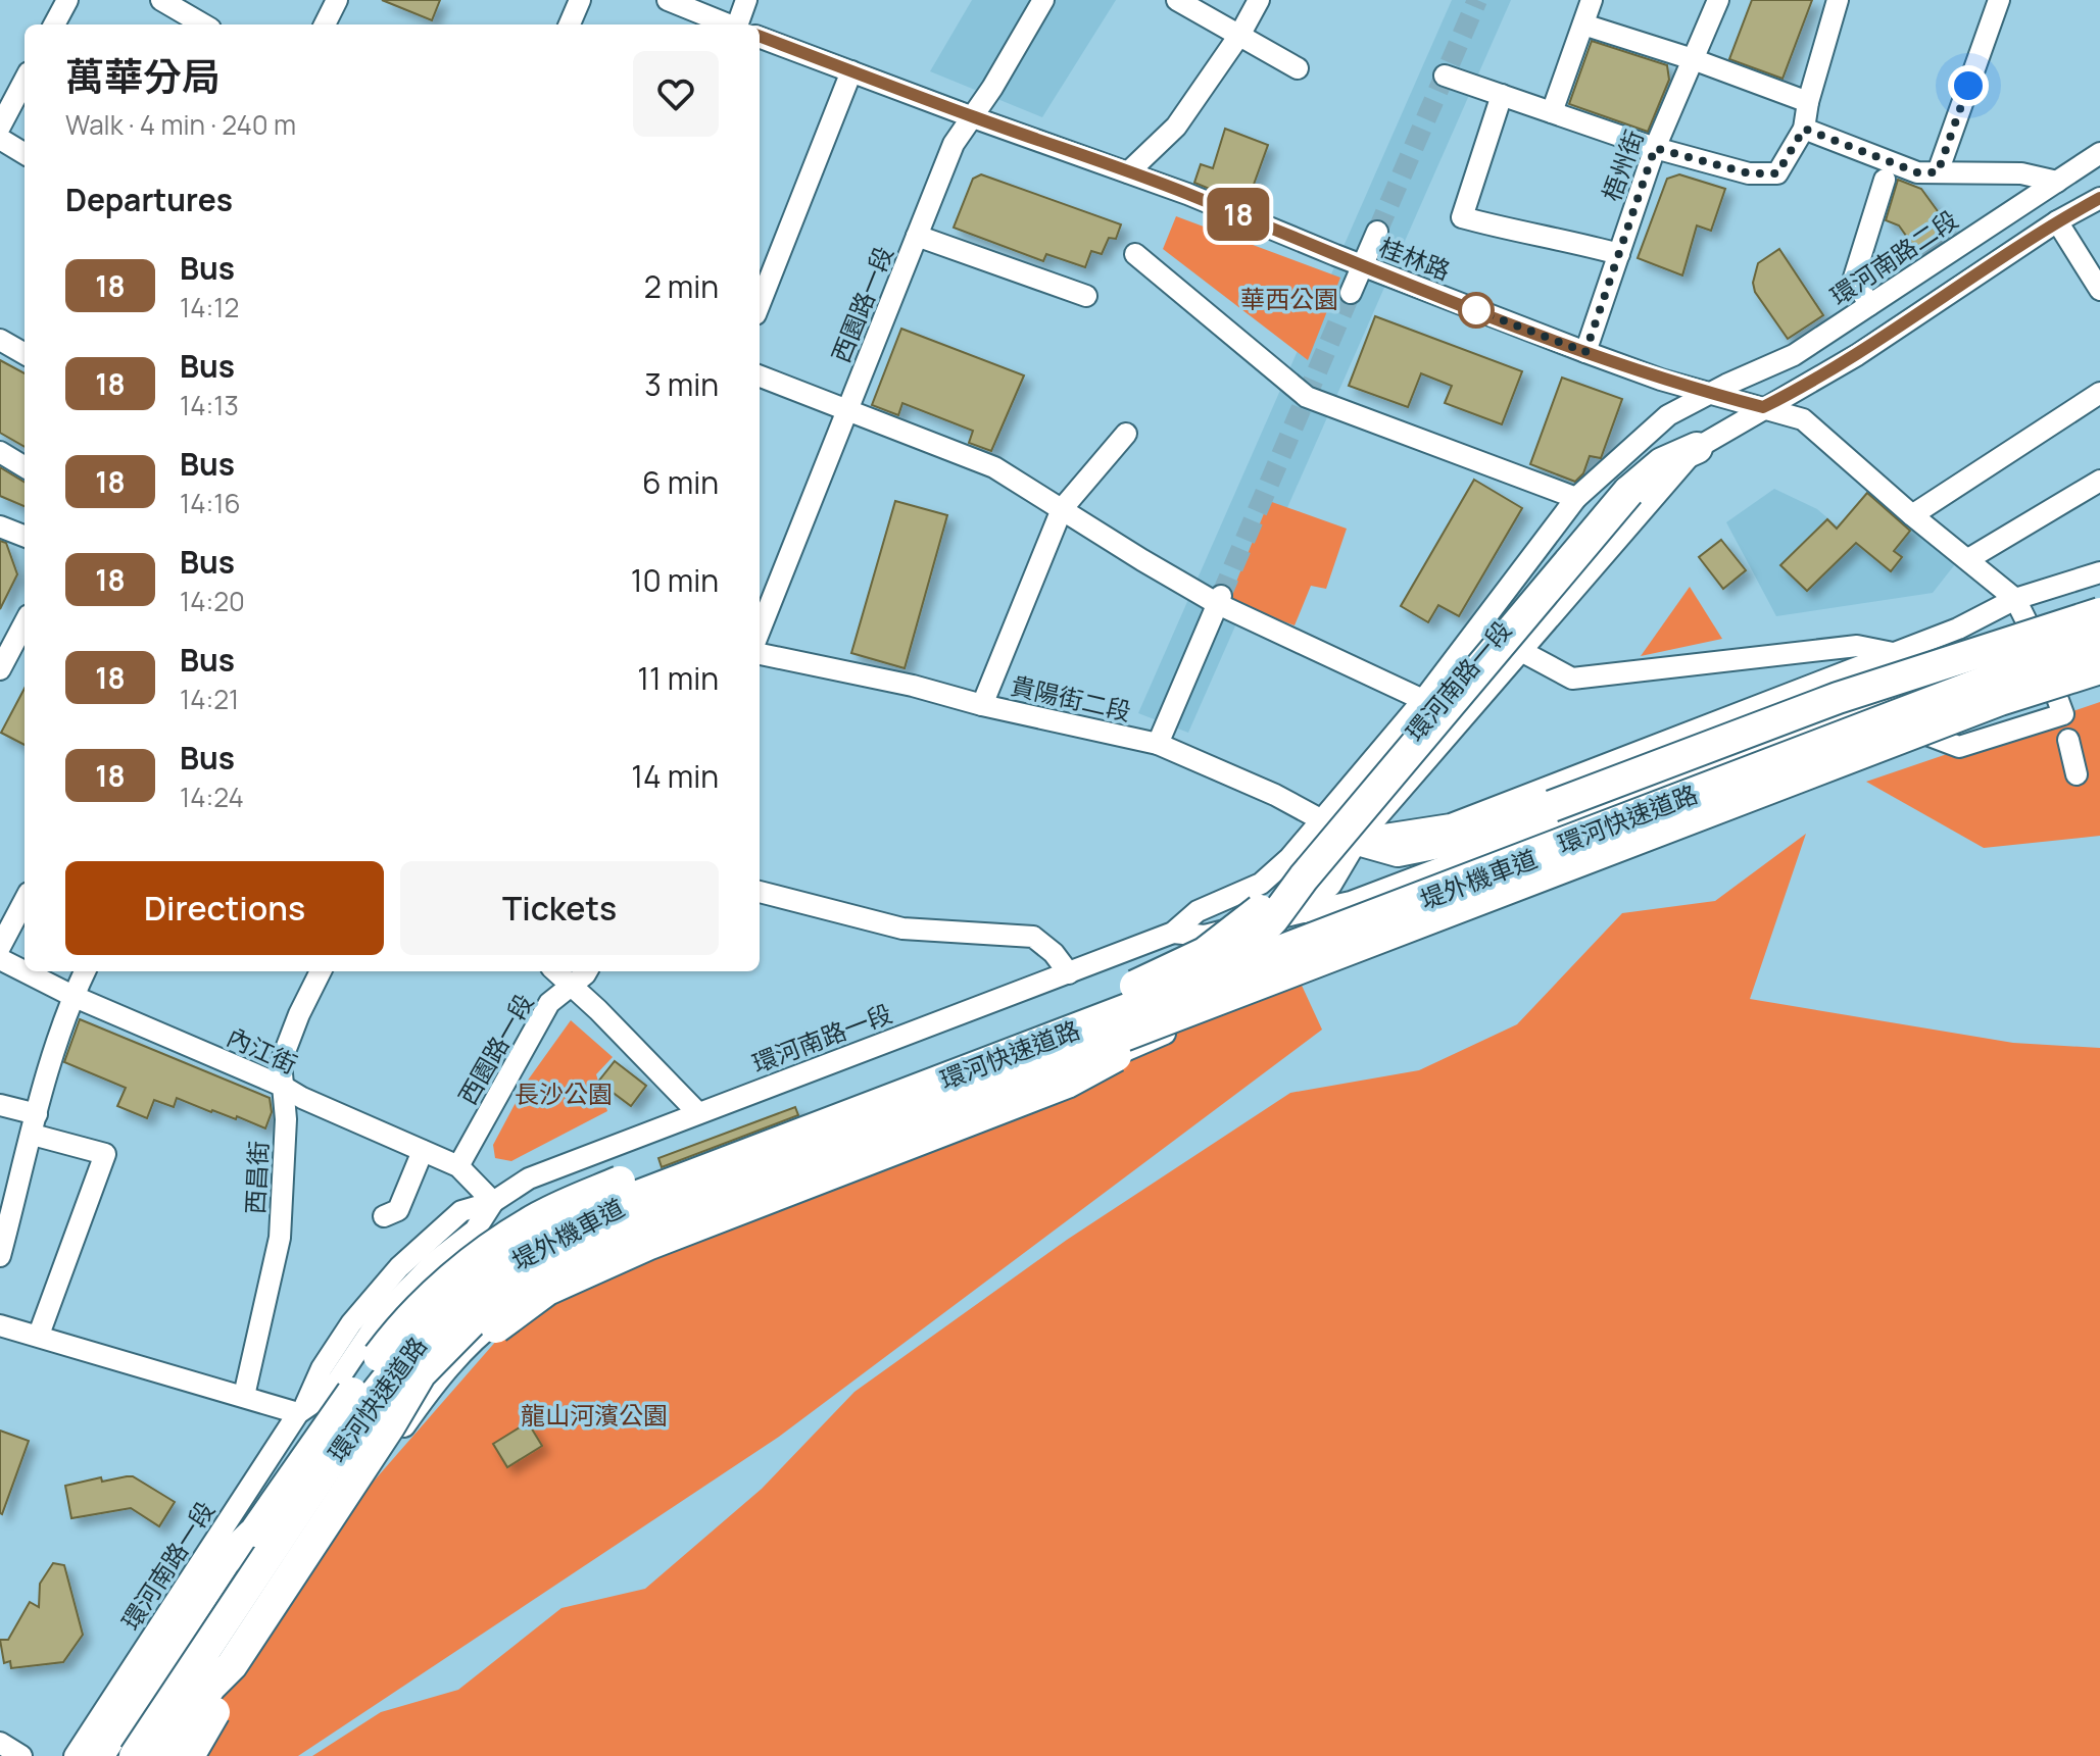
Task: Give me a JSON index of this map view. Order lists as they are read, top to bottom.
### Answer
{
  "streets": {
    "highway": ["環河快速道路"],
    "street": [
      "梧州街",
      "環河南路二段",
      "桂林路",
      "西園路一段",
      "環河南路一段",
      "貴陽街二段",
      "堤外機車道",
      "內江街",
      "西昌街"
    ]
  },
  "crossings": [
    ["梧州街", "桂林路"],
    ["環河南路二段", "桂林路"],
    ["環河南路二段", "環河南路一段"],
    ["桂林路", "西園路一段"],
    ["桂林路", "環河南路一段"],
    ["桂林路", "堤外機車道"],
    ["西園路一段", "內江街"],
    ["環河南路一段", "貴陽街二段"],
    ["環河南路一段", "內江街"],
    ["環河快速道路", "堤外機車道"],
    ["內江街", "西昌街"]
  ],
  "parks": ["華西公園", "長沙公園", "龍山河濱公園"],
  "lines": ["bus line 18"],
  "page": {
    "on_map": "18",
    "heading": [
      ["萬華分局", "Walk · 4 min · 240 m"],
      "Departures"
    ],
    "list": [
      {
        "mark": "18",
        "name": "Bus",
        "note": "14:12",
        "value": "2 min"
      },
      {
        "mark": "18",
        "name": "Bus",
        "note": "14:13",
        "value": "3 min"
      },
      {
        "mark": "18",
        "name": "Bus",
        "note": "14:16",
        "value": "6 min"
      },
      {
        "mark": "18",
        "name": "Bus",
        "note": "14:20",
        "value": "10 min"
      },
      {
        "mark": "18",
        "name": "Bus",
        "note": "14:21",
        "value": "11 min"
      },
      {
        "mark": "18",
        "name": "Bus",
        "note": "14:24",
        "value": "14 min"
      }
    ],
    "buttons": ["Directions", "Tickets"]
  }
}
